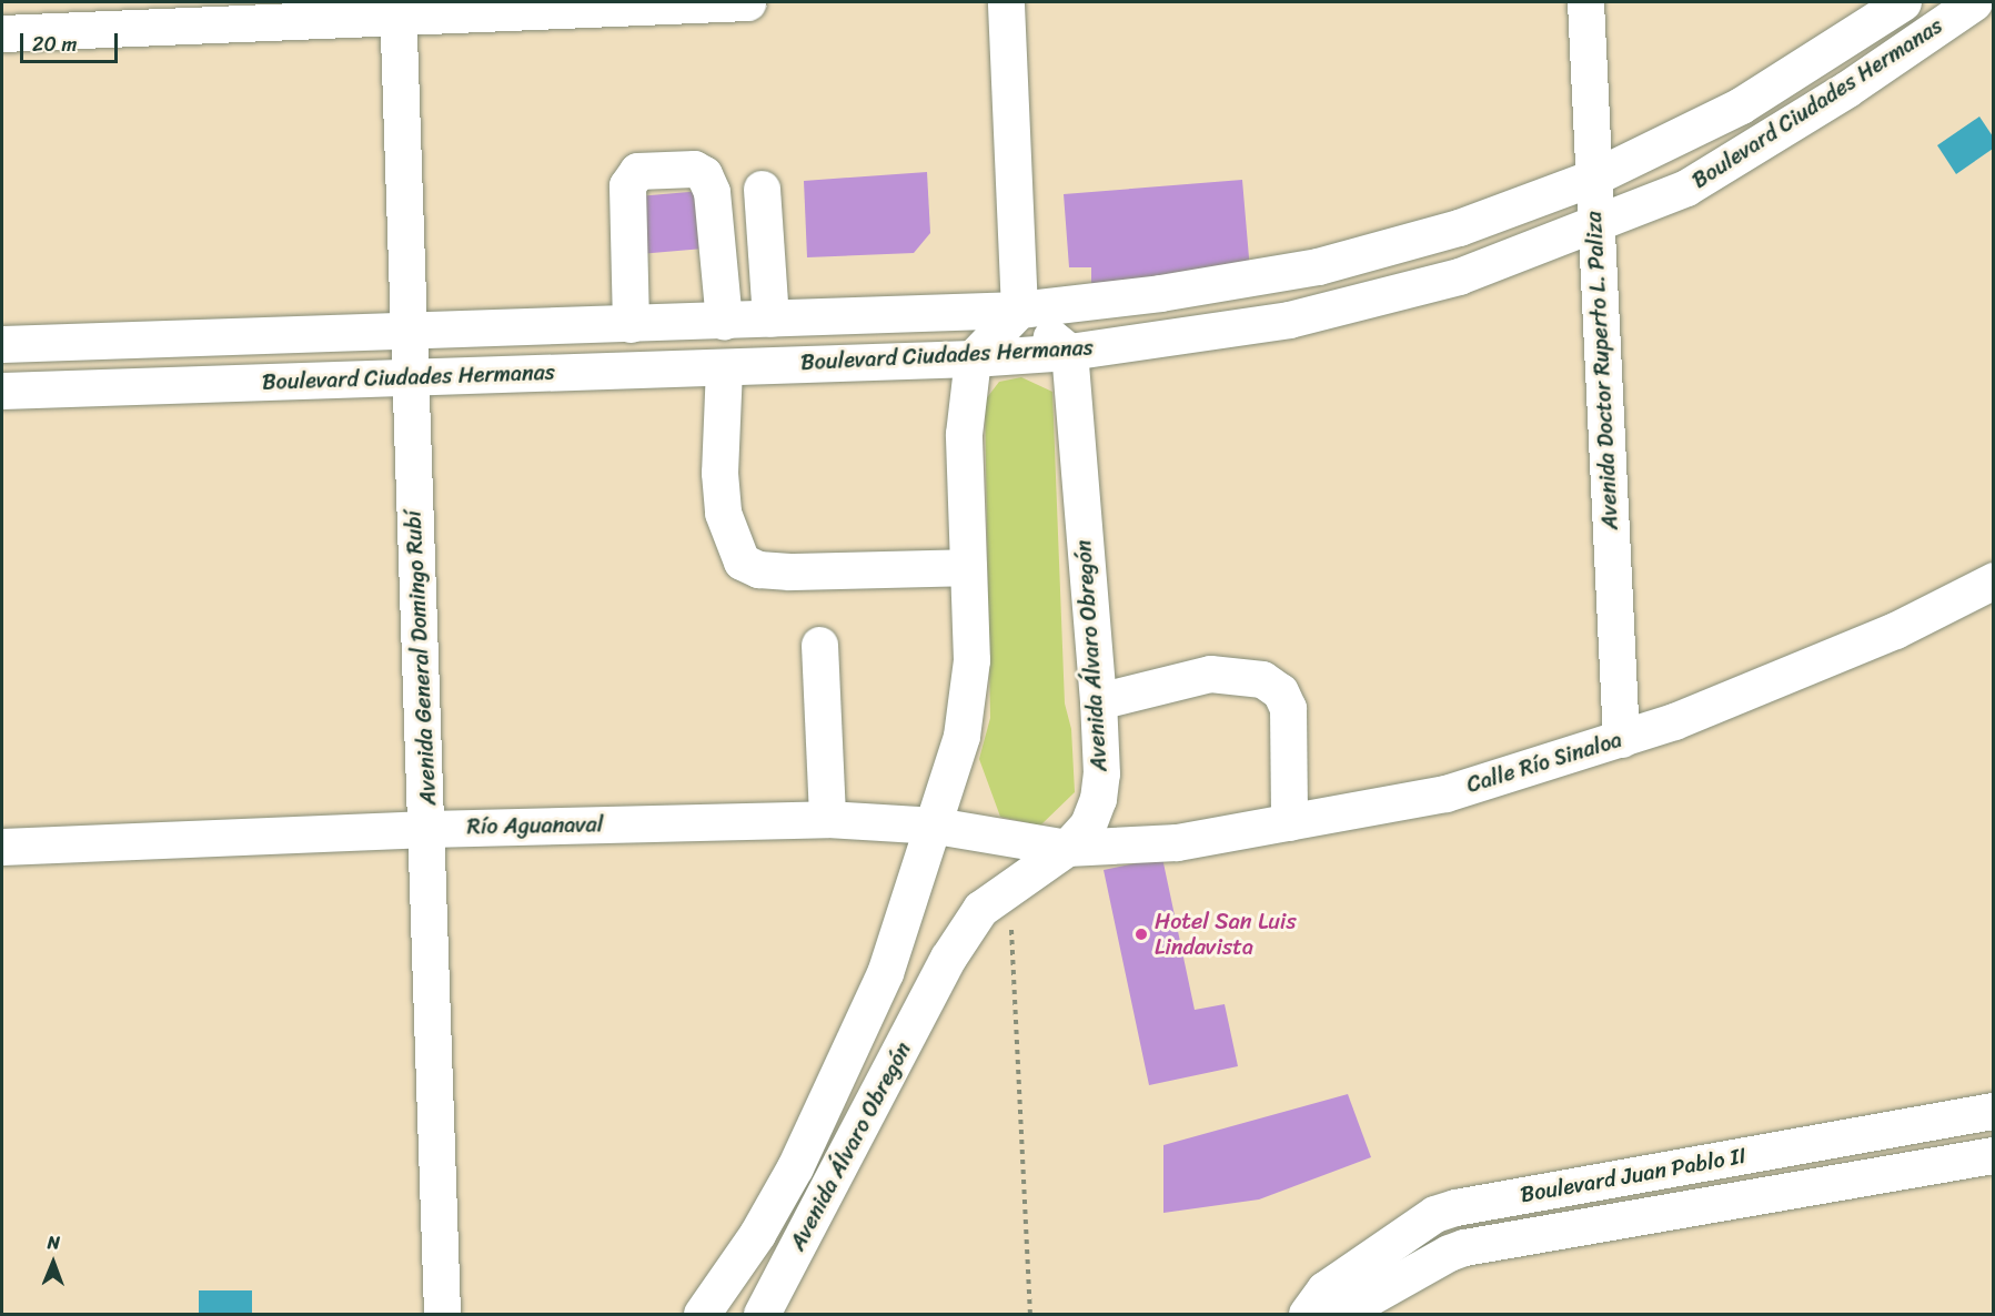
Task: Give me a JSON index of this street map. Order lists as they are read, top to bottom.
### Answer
{
  "streets": {
    "main road": [
      "Boulevard Ciudades Hermanas",
      "Avenida Doctor Ruperto L. Paliza",
      "Avenida Álvaro Obregón",
      "Avenida General Domingo Rubí",
      "Calle Río Sinaloa",
      "Río Aguanaval",
      "Boulevard Juan Pablo II"
    ]
  },
  "crossings": [
    ["Boulevard Ciudades Hermanas", "Avenida Doctor Ruperto L. Paliza"],
    ["Boulevard Ciudades Hermanas", "Avenida Álvaro Obregón"],
    ["Boulevard Ciudades Hermanas", "Avenida General Domingo Rubí"],
    ["Avenida Doctor Ruperto L. Paliza", "Calle Río Sinaloa"],
    ["Avenida Álvaro Obregón", "Calle Río Sinaloa"],
    ["Avenida Álvaro Obregón", "Río Aguanaval"],
    ["Avenida General Domingo Rubí", "Río Aguanaval"],
    ["Calle Río Sinaloa", "Río Aguanaval"]
  ],
  "places": ["Hotel San Luis Lindavista"],
  "scale_bar": "20 m",
  "north": "top"
}
